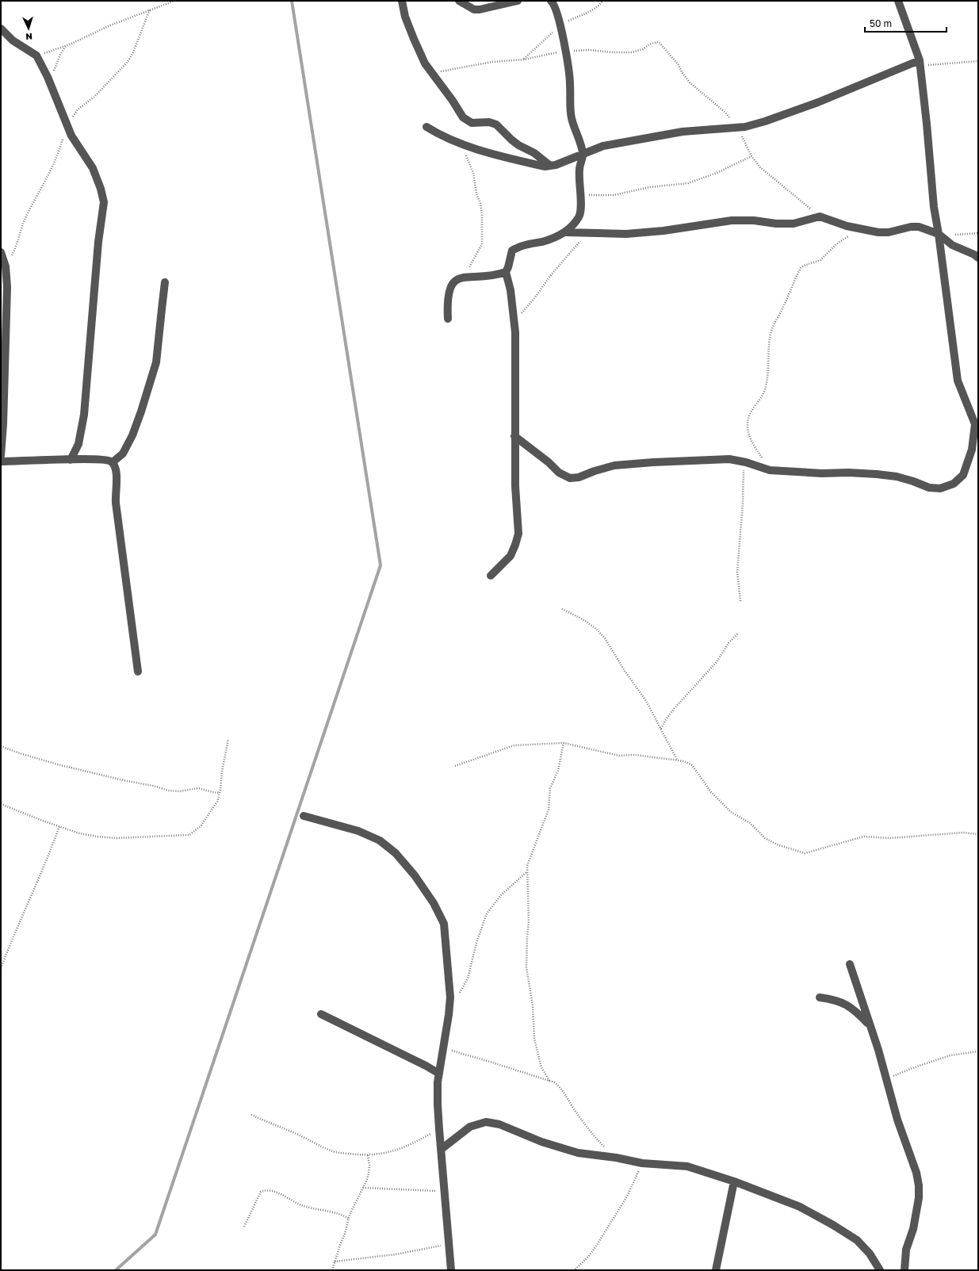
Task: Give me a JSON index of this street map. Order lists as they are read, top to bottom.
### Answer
{
  "scale_bar": "50 m",
  "north": "bottom"
}
